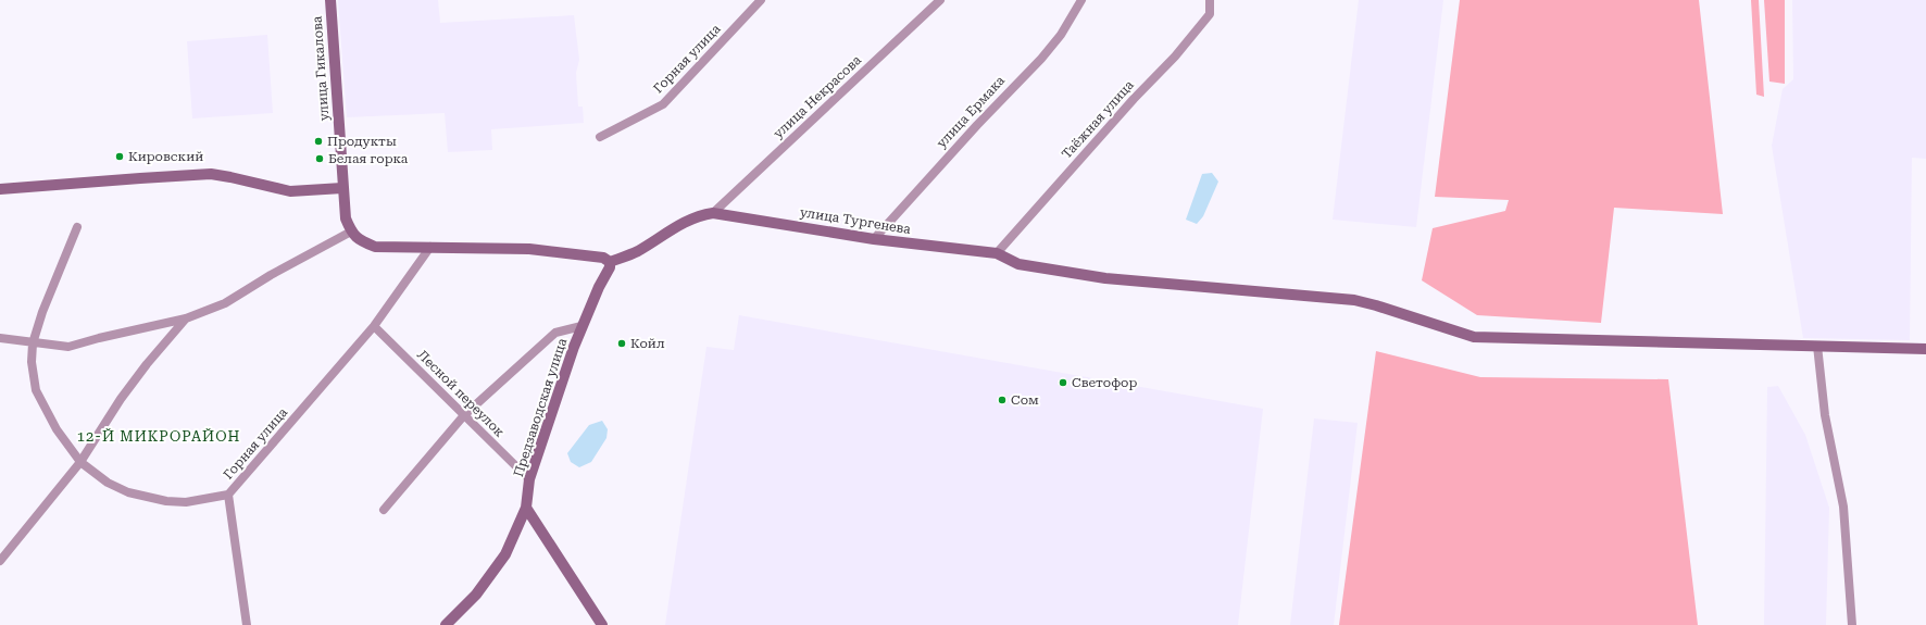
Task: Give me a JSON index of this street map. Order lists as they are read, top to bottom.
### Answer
{
  "streets": {
    "street": [
      "Горная улица",
      "улица Гикалова",
      "улица Некрасова",
      "улица Ермака",
      "Таёжная улица",
      "улица Тургенева",
      "Лесной переулок",
      "Предзаводская улица"
    ]
  },
  "crossings": [
    ["Горная улица", "Лесной переулок"],
    ["улица Некрасова", "улица Тургенева"],
    ["улица Ермака", "улица Тургенева"],
    ["Таёжная улица", "улица Тургенева"],
    ["улица Тургенева", "Предзаводская улица"],
    ["Лесной переулок", "Предзаводская улица"]
  ],
  "districts": ["12-Й МИКРОРАЙОН"],
  "places": [
    "Продукты",
    "Кировский",
    "Белая горка",
    "Койл",
    "Светофор",
    "Сом"
  ]
}
